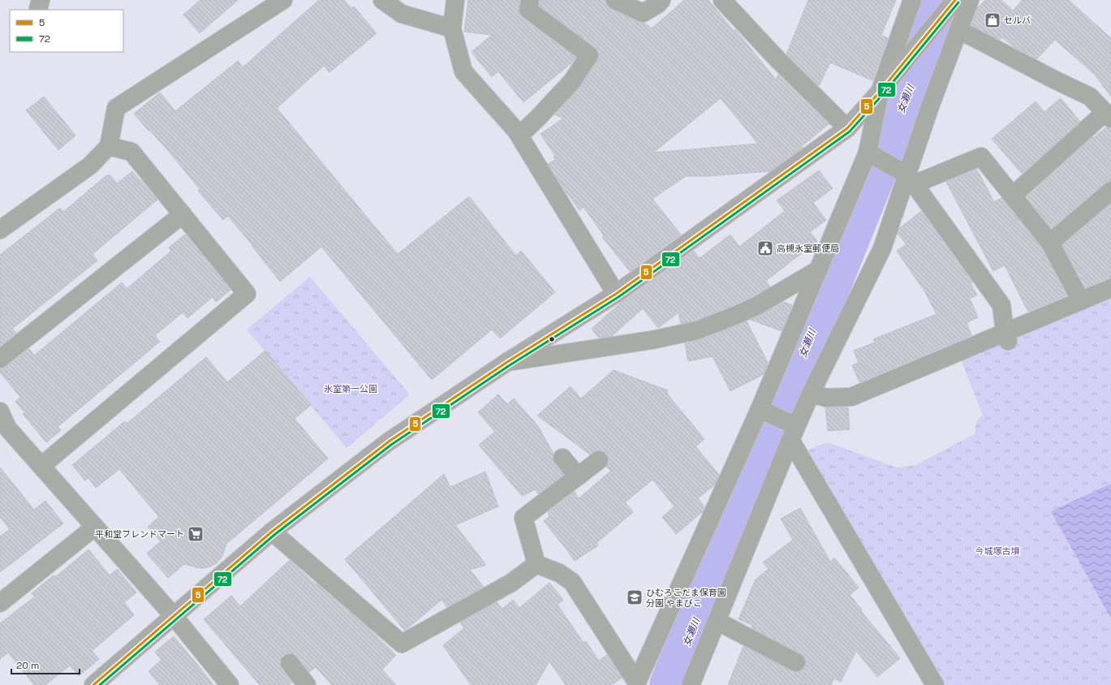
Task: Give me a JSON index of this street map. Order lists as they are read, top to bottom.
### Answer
{
  "water": ["女瀬川"],
  "parks": ["氷室第一公園", "今城塚古墳"],
  "places": {
    "shop": ["セルバ"],
    "public building": ["高槻氷室郵便局"],
    "supermarket": ["平和堂フレンドマート"],
    "school or university": ["ひむろこだま保育園 分園 やまびこ"]
  },
  "lines": ["transit line 5", "transit line 72"],
  "legend": ["5", "72"],
  "scale_bar": "20 m"
}
